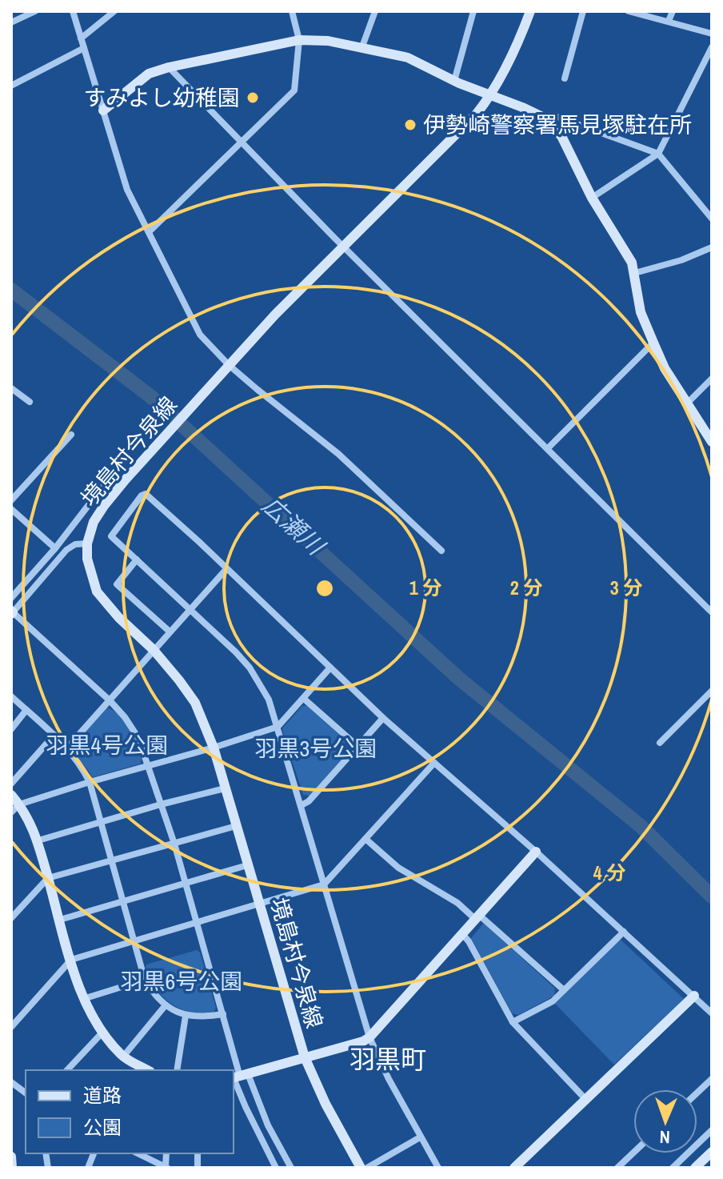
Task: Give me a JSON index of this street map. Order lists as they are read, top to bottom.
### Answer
{
  "streets": {
    "street": ["境島村今泉線"]
  },
  "districts": ["羽黒町"],
  "water": ["広瀬川"],
  "parks": ["羽黒4号公園", "羽黒3号公園", "羽黒6号公園"],
  "places": ["すみよし幼稚園", "伊勢崎警察署馬見塚駐在所"],
  "legend": ["道路", "公園"],
  "north": "bottom",
  "rings": [
    "1 分",
    "2 分",
    "3 分",
    "4 分"
  ]
}
